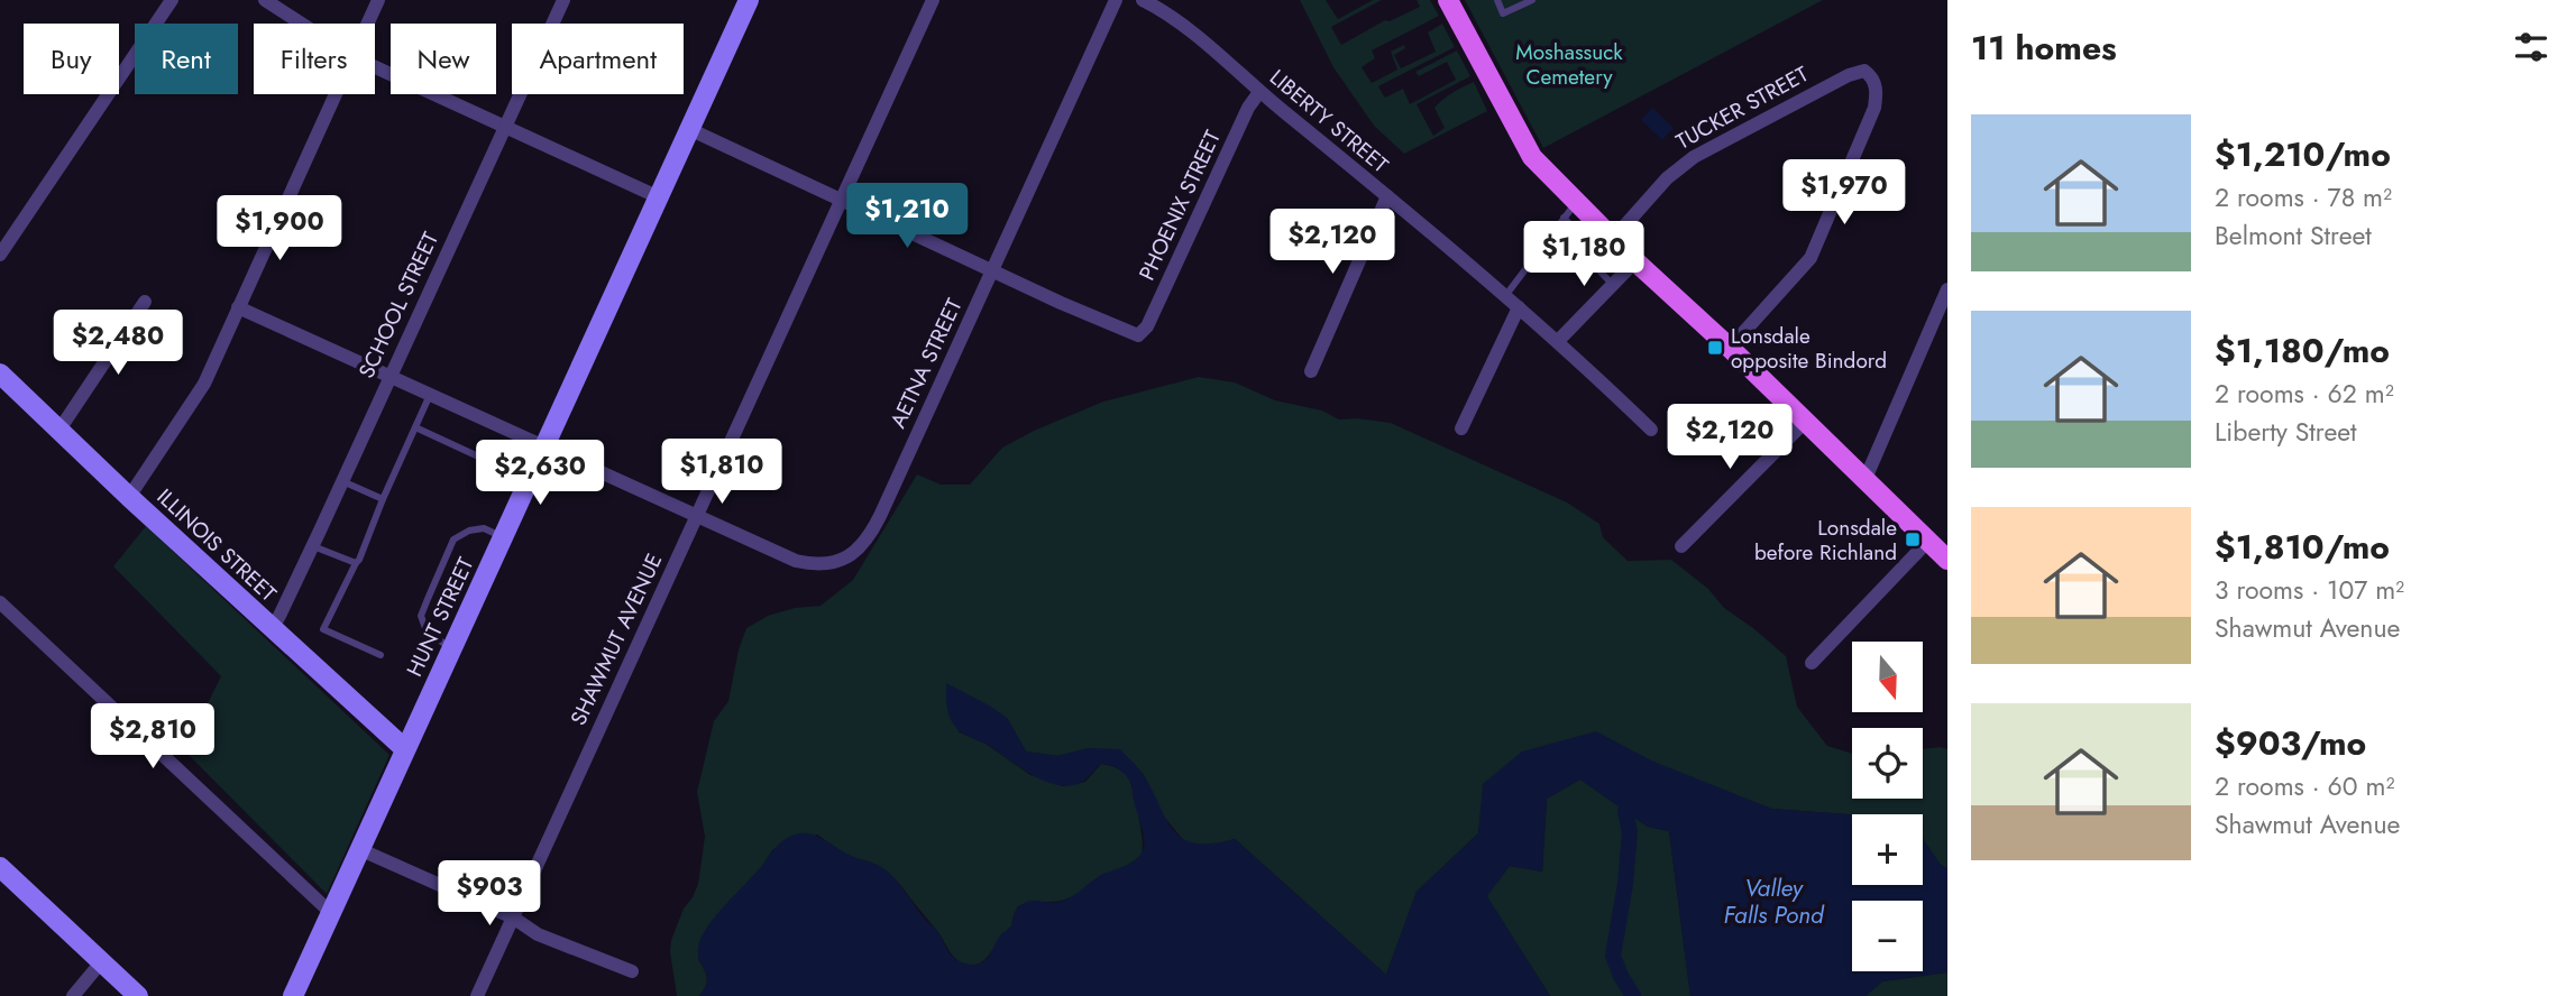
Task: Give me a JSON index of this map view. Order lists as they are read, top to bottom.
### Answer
{
  "streets": {
    "main road": ["ILLINOIS STREET", "HUNT STREET"],
    "street": [
      "TUCKER STREET",
      "LIBERTY STREET",
      "PHOENIX STREET",
      "SCHOOL STREET",
      "AETNA STREET",
      "SHAWMUT AVENUE"
    ]
  },
  "crossings": [
    ["LIBERTY STREET", "PHOENIX STREET"],
    ["PHOENIX STREET", "AETNA STREET"],
    ["SCHOOL STREET", "ILLINOIS STREET"],
    ["AETNA STREET", "SHAWMUT AVENUE"],
    ["ILLINOIS STREET", "HUNT STREET"]
  ],
  "water": ["Valley Falls Pond"],
  "parks": ["Moshassuck Cemetery"],
  "places": {
    "transit": ["Lonsdale opposite Bindord", "Lonsdale before Richland"]
  },
  "north": "bottom",
  "page": {
    "heading": "11 homes",
    "chip": [
      "Buy",
      "Rent",
      "Filters",
      "New",
      "Apartment"
    ],
    "list": [
      {
        "name": "$1,210/mo",
        "note": "2 rooms · 78 m² · Belmont Street"
      },
      {
        "name": "$1,180/mo",
        "note": "2 rooms · 62 m² · Liberty Street"
      },
      {
        "name": "$1,810/mo",
        "note": "3 rooms · 107 m² · Shawmut Avenue"
      },
      {
        "name": "$903/mo",
        "note": "2 rooms · 60 m² · Shawmut Avenue"
      }
    ],
    "price": [
      "$1,970",
      "$1,210",
      "$1,900",
      "$2,120",
      "$1,180",
      "$2,480",
      "$2,120",
      "$1,810",
      "$2,630",
      "$2,810",
      "$903"
    ],
    "map_buttons": ["+", "−"]
  }
}
